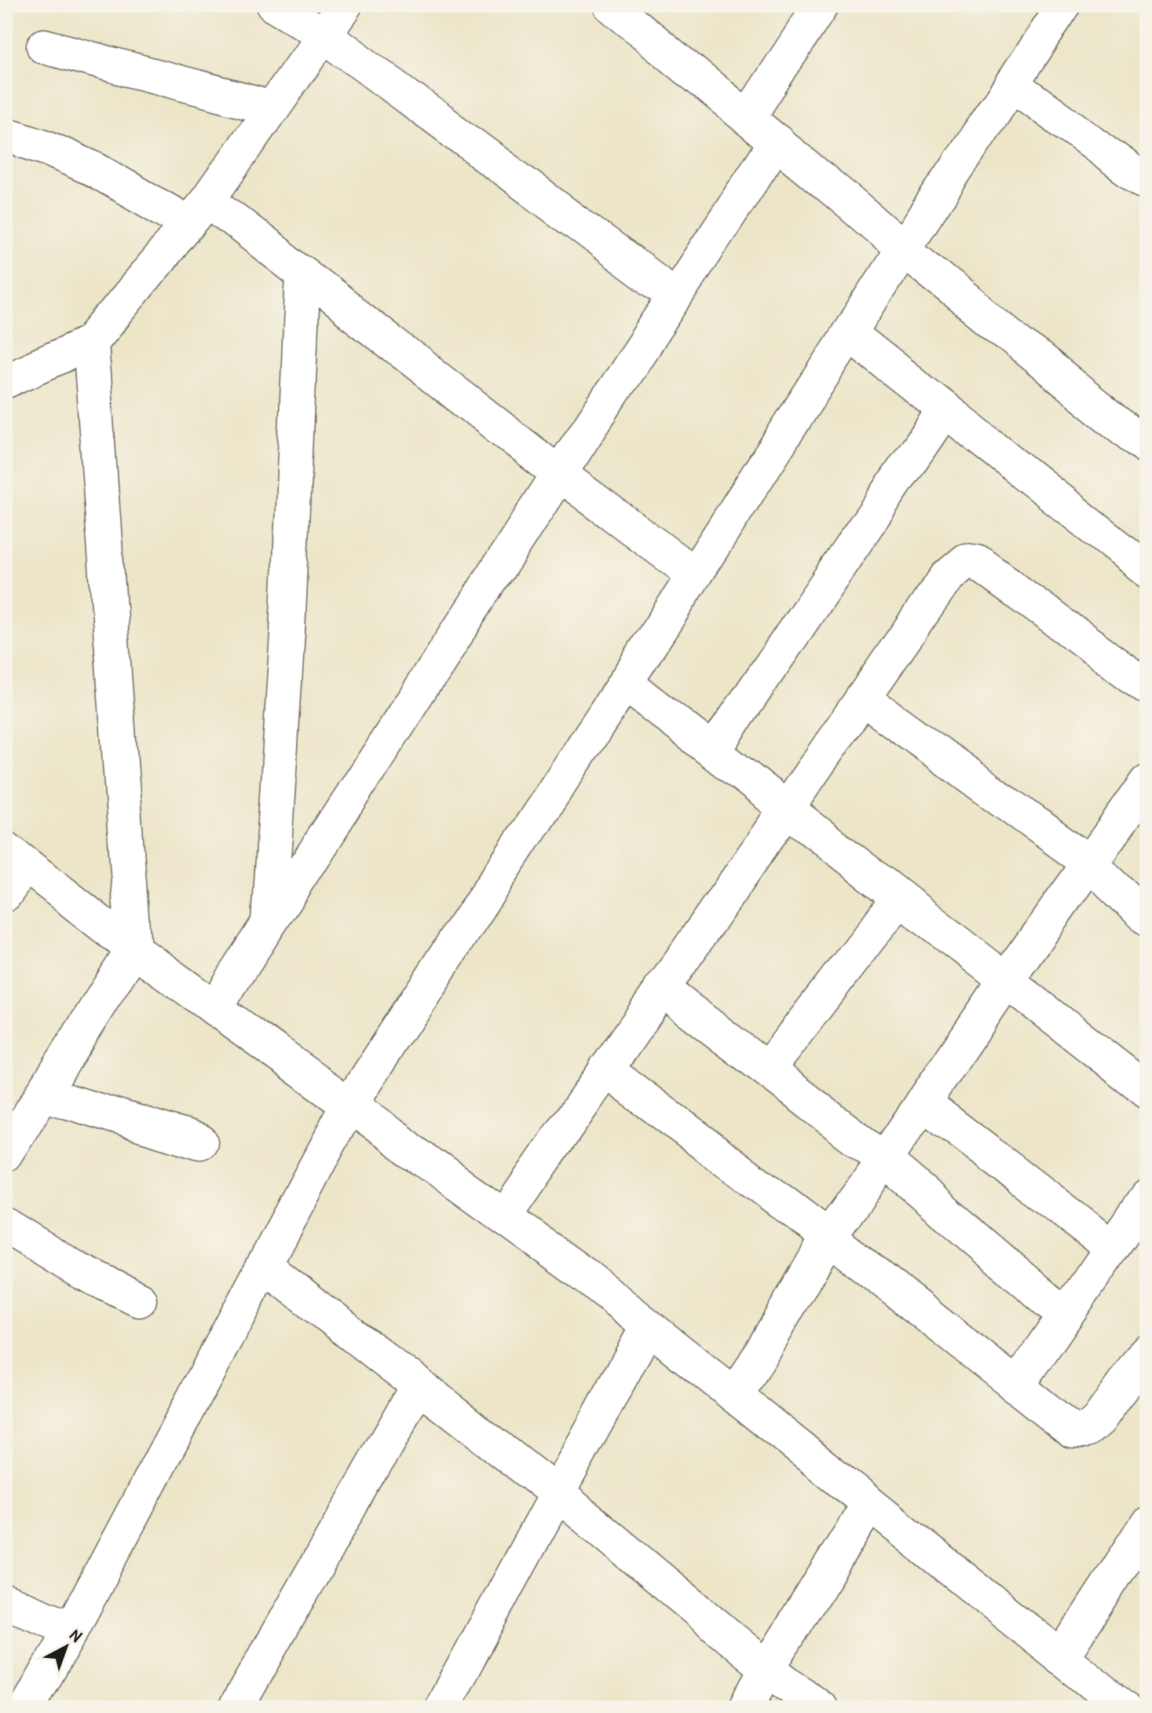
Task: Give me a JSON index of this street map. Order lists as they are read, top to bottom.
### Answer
{
  "north": "top right"
}
